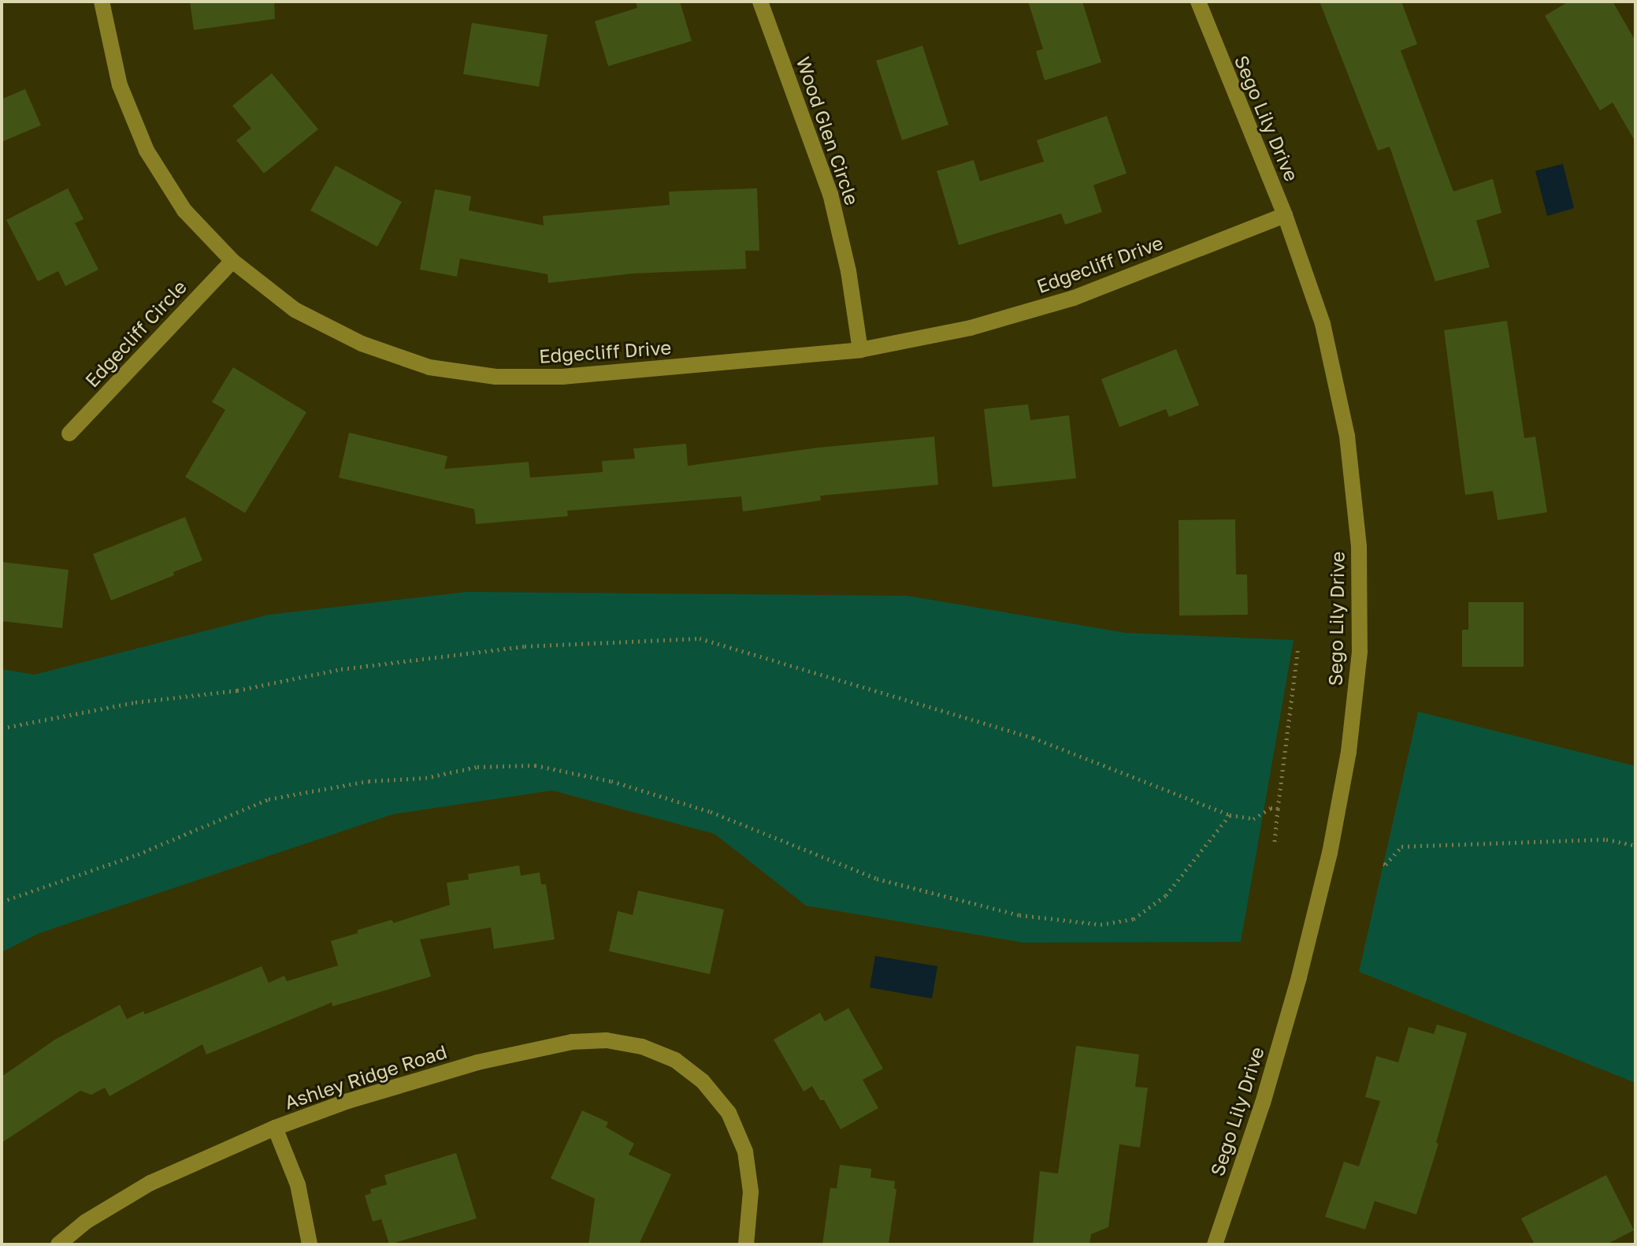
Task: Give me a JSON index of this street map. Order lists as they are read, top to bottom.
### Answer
{
  "streets": {
    "street": [
      "Sego Lily Drive",
      "Wood Glen Circle",
      "Edgecliff Drive",
      "Edgecliff Circle",
      "Ashley Ridge Road"
    ]
  },
  "crossings": [
    ["Sego Lily Drive", "Edgecliff Drive"],
    ["Wood Glen Circle", "Edgecliff Drive"],
    ["Edgecliff Drive", "Edgecliff Circle"]
  ]
}
